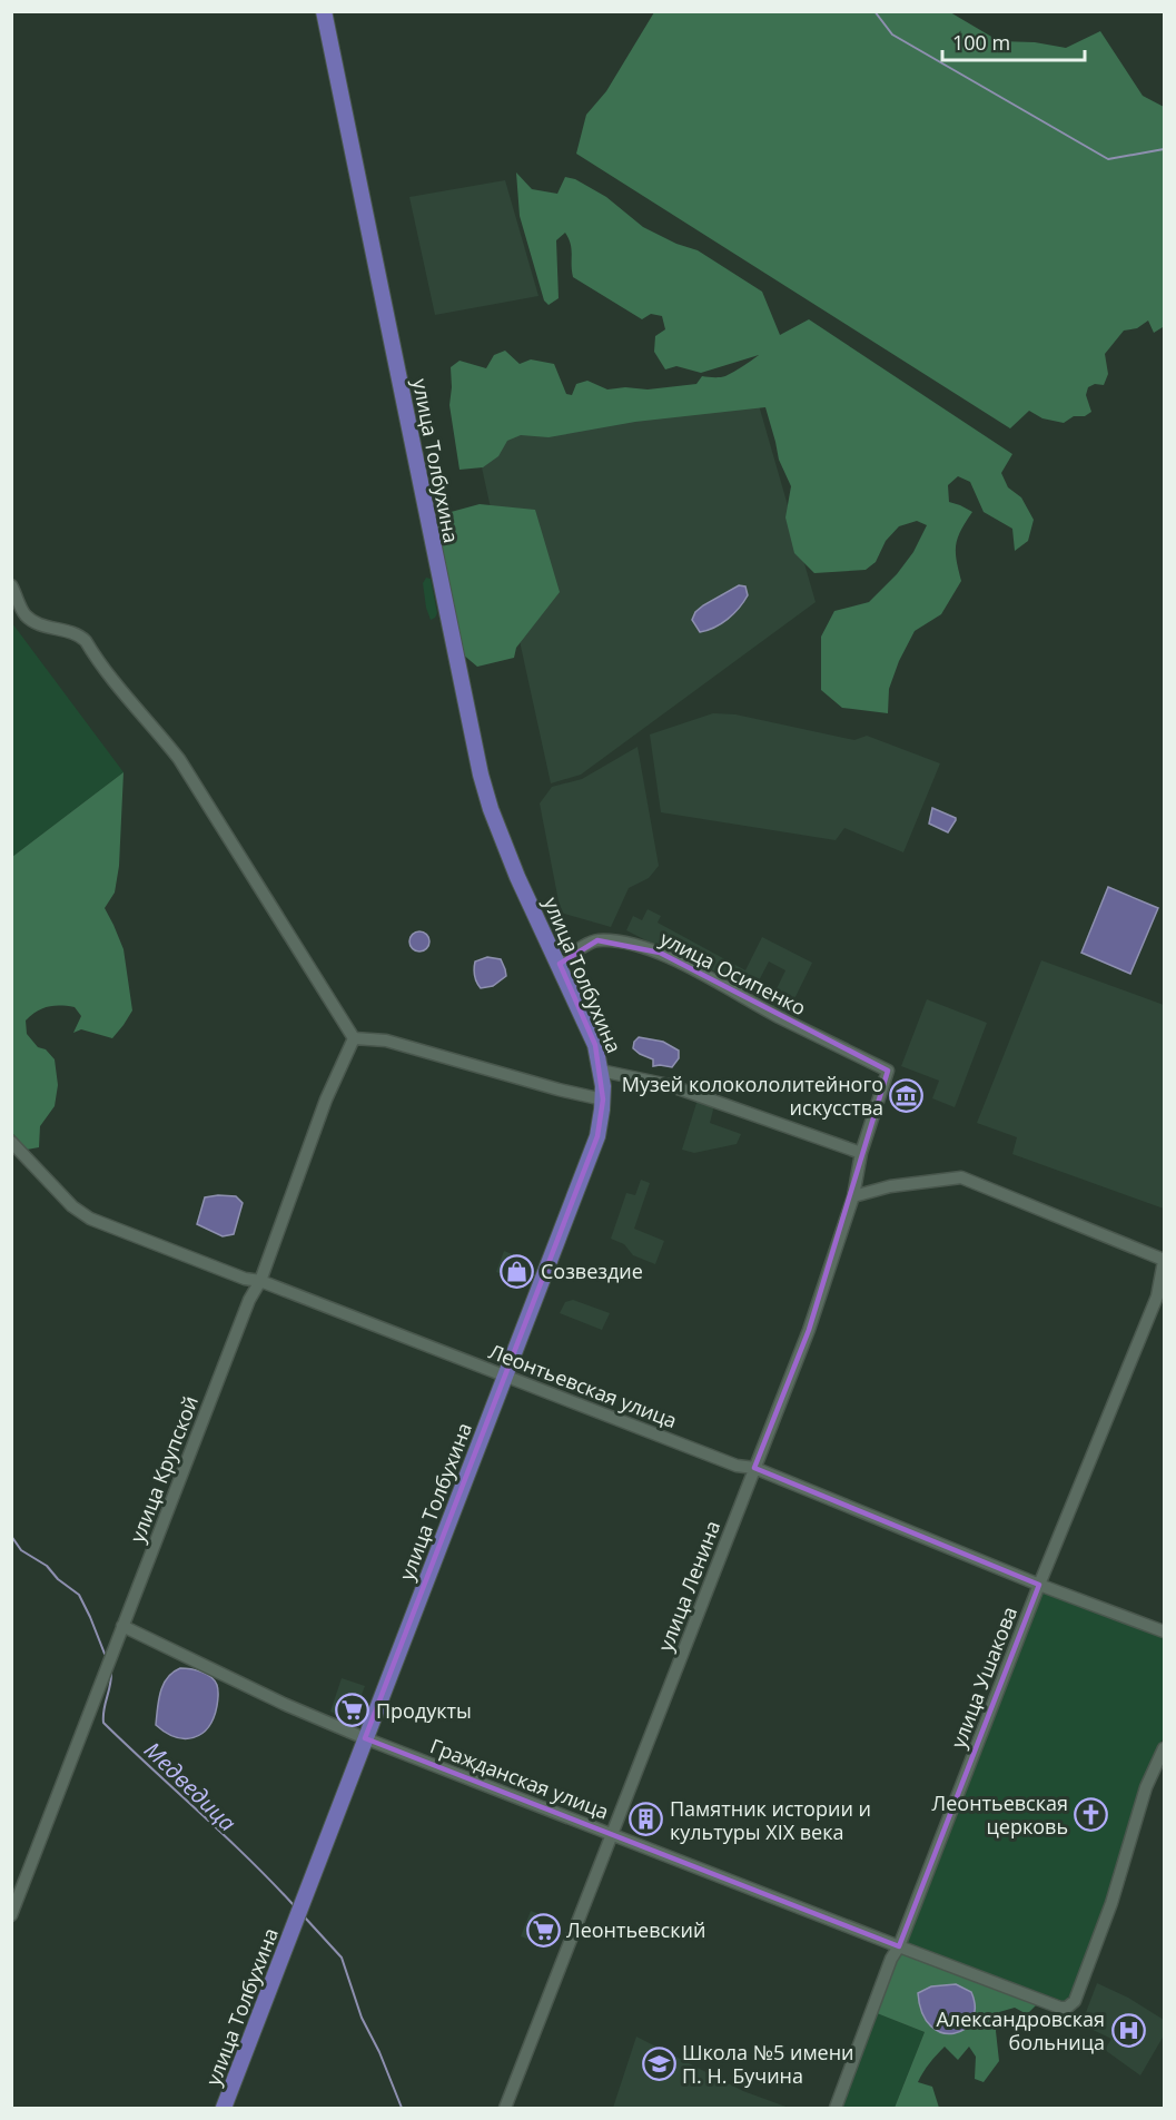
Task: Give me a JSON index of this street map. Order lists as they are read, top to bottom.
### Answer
{
  "streets": {
    "main road": ["улица Толбухина"],
    "street": [
      "улица Осипенко",
      "Леонтьевская улица",
      "улица Крупской",
      "улица Ленина",
      "улица Ушакова",
      "Гражданская улица"
    ]
  },
  "crossings": [
    ["улица Толбухина", "улица Осипенко"],
    ["улица Толбухина", "Леонтьевская улица"],
    ["улица Толбухина", "Гражданская улица"],
    ["улица Осипенко", "улица Ленина"],
    ["Леонтьевская улица", "улица Крупской"],
    ["Леонтьевская улица", "улица Ленина"],
    ["Леонтьевская улица", "улица Ушакова"],
    ["улица Крупской", "Гражданская улица"],
    ["улица Ленина", "Гражданская улица"],
    ["улица Ушакова", "Гражданская улица"]
  ],
  "water": ["Медведица"],
  "places": {
    "museum": ["Музей колокололитейного искусства"],
    "shop": ["Созвездие"],
    "supermarket": ["Продукты", "Леонтьевский"],
    "church": ["Леонтьевская церковь"],
    "building": ["Памятник истории и культуры XIX века"],
    "hospital": ["Александровская больница"],
    "school or university": ["Школа №5 имени П. Н. Бучина"]
  },
  "scale_bar": "100 m"
}
